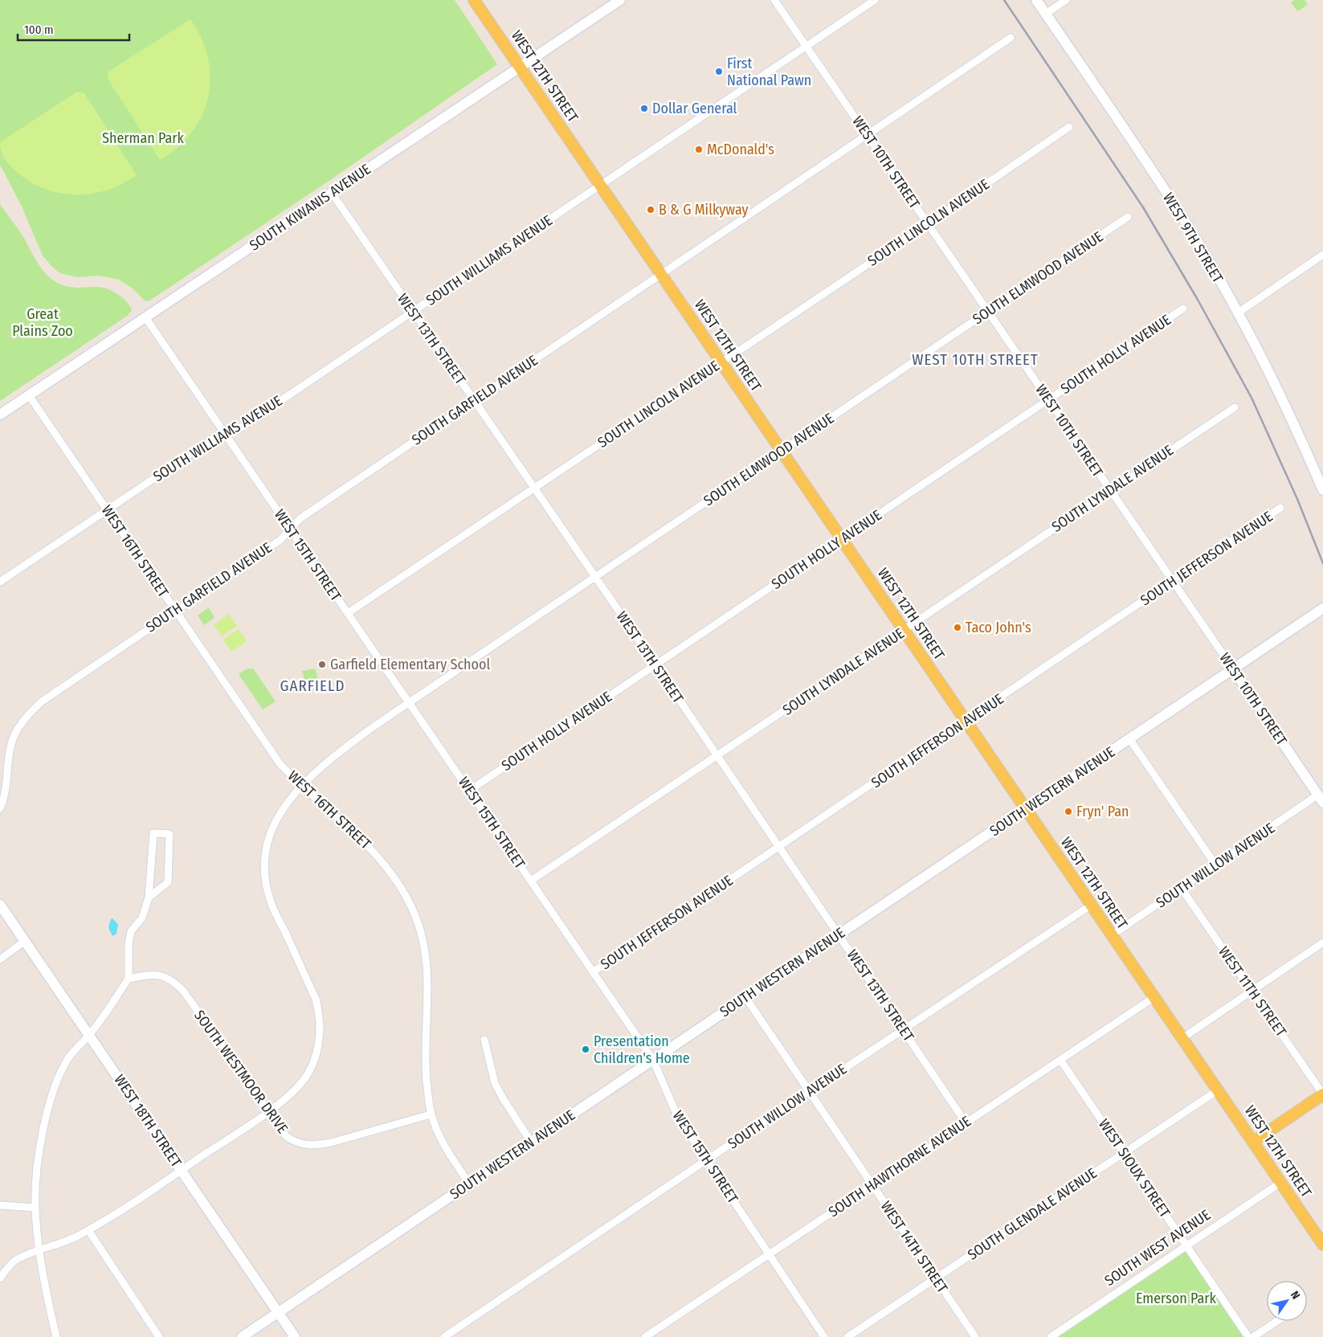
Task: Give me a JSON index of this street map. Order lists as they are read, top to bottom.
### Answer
{
  "streets": {
    "main road": ["WEST 12TH STREET"],
    "street": [
      "WEST 10TH STREET",
      "SOUTH KIWANIS AVENUE",
      "SOUTH LINCOLN AVENUE",
      "WEST 9TH STREET",
      "SOUTH WILLIAMS AVENUE",
      "SOUTH ELMWOOD AVENUE",
      "WEST 13TH STREET",
      "SOUTH HOLLY AVENUE",
      "SOUTH GARFIELD AVENUE",
      "SOUTH LYNDALE AVENUE",
      "WEST 16TH STREET",
      "WEST 15TH STREET",
      "SOUTH JEFFERSON AVENUE",
      "SOUTH WESTERN AVENUE",
      "SOUTH WILLOW AVENUE",
      "WEST 11TH STREET",
      "SOUTH WESTMOOR DRIVE",
      "WEST 18TH STREET",
      "SOUTH HAWTHORNE AVENUE",
      "WEST SIOUX STREET",
      "SOUTH GLENDALE AVENUE",
      "WEST 14TH STREET",
      "SOUTH WEST AVENUE"
    ]
  },
  "crossings": [
    ["WEST 12TH STREET", "SOUTH KIWANIS AVENUE"],
    ["WEST 12TH STREET", "SOUTH LINCOLN AVENUE"],
    ["WEST 12TH STREET", "SOUTH WILLIAMS AVENUE"],
    ["WEST 12TH STREET", "SOUTH ELMWOOD AVENUE"],
    ["WEST 12TH STREET", "SOUTH HOLLY AVENUE"],
    ["WEST 12TH STREET", "SOUTH GARFIELD AVENUE"],
    ["WEST 12TH STREET", "SOUTH LYNDALE AVENUE"],
    ["WEST 12TH STREET", "SOUTH JEFFERSON AVENUE"],
    ["WEST 12TH STREET", "SOUTH WESTERN AVENUE"],
    ["WEST 12TH STREET", "SOUTH WILLOW AVENUE"],
    ["WEST 12TH STREET", "SOUTH HAWTHORNE AVENUE"],
    ["WEST 12TH STREET", "SOUTH GLENDALE AVENUE"],
    ["WEST 12TH STREET", "SOUTH WEST AVENUE"],
    ["WEST 10TH STREET", "SOUTH LINCOLN AVENUE"],
    ["WEST 10TH STREET", "SOUTH WILLIAMS AVENUE"],
    ["WEST 10TH STREET", "SOUTH ELMWOOD AVENUE"],
    ["WEST 10TH STREET", "SOUTH HOLLY AVENUE"],
    ["WEST 10TH STREET", "SOUTH GARFIELD AVENUE"],
    ["WEST 10TH STREET", "SOUTH LYNDALE AVENUE"],
    ["WEST 10TH STREET", "SOUTH JEFFERSON AVENUE"],
    ["WEST 10TH STREET", "SOUTH WESTERN AVENUE"],
    ["WEST 10TH STREET", "SOUTH WILLOW AVENUE"],
    ["SOUTH KIWANIS AVENUE", "WEST 13TH STREET"],
    ["SOUTH KIWANIS AVENUE", "WEST 16TH STREET"],
    ["SOUTH KIWANIS AVENUE", "WEST 15TH STREET"],
    ["SOUTH LINCOLN AVENUE", "WEST 13TH STREET"],
    ["SOUTH LINCOLN AVENUE", "WEST 15TH STREET"],
    ["SOUTH WILLIAMS AVENUE", "WEST 13TH STREET"],
    ["SOUTH WILLIAMS AVENUE", "WEST 16TH STREET"],
    ["SOUTH WILLIAMS AVENUE", "WEST 15TH STREET"],
    ["SOUTH ELMWOOD AVENUE", "WEST 13TH STREET"],
    ["SOUTH ELMWOOD AVENUE", "WEST 16TH STREET"],
    ["SOUTH ELMWOOD AVENUE", "WEST 15TH STREET"],
    ["SOUTH ELMWOOD AVENUE", "SOUTH WESTMOOR DRIVE"],
    ["SOUTH ELMWOOD AVENUE", "WEST 18TH STREET"],
    ["WEST 13TH STREET", "SOUTH HOLLY AVENUE"],
    ["WEST 13TH STREET", "SOUTH GARFIELD AVENUE"],
    ["WEST 13TH STREET", "SOUTH LYNDALE AVENUE"],
    ["WEST 13TH STREET", "SOUTH JEFFERSON AVENUE"],
    ["WEST 13TH STREET", "SOUTH WESTERN AVENUE"],
    ["WEST 13TH STREET", "SOUTH WILLOW AVENUE"],
    ["WEST 13TH STREET", "SOUTH HAWTHORNE AVENUE"],
    ["SOUTH HOLLY AVENUE", "WEST 15TH STREET"],
    ["SOUTH GARFIELD AVENUE", "WEST 16TH STREET"],
    ["SOUTH GARFIELD AVENUE", "WEST 15TH STREET"],
    ["SOUTH LYNDALE AVENUE", "WEST 15TH STREET"],
    ["WEST 16TH STREET", "SOUTH WESTERN AVENUE"],
    ["WEST 16TH STREET", "SOUTH WESTMOOR DRIVE"],
    ["WEST 15TH STREET", "SOUTH JEFFERSON AVENUE"],
    ["WEST 15TH STREET", "SOUTH WESTERN AVENUE"],
    ["WEST 15TH STREET", "SOUTH WILLOW AVENUE"],
    ["WEST 15TH STREET", "SOUTH HAWTHORNE AVENUE"],
    ["SOUTH WESTERN AVENUE", "WEST 18TH STREET"],
    ["SOUTH WESTERN AVENUE", "WEST 14TH STREET"],
    ["SOUTH WILLOW AVENUE", "WEST 11TH STREET"],
    ["SOUTH WILLOW AVENUE", "WEST 14TH STREET"],
    ["SOUTH HAWTHORNE AVENUE", "WEST SIOUX STREET"],
    ["SOUTH HAWTHORNE AVENUE", "WEST 14TH STREET"],
    ["WEST SIOUX STREET", "SOUTH GLENDALE AVENUE"],
    ["WEST SIOUX STREET", "SOUTH WEST AVENUE"],
    ["SOUTH GLENDALE AVENUE", "WEST 14TH STREET"]
  ],
  "districts": ["WEST 10TH STREET", "GARFIELD"],
  "parks": ["Sherman Park", "Great Plains Zoo", "Emerson Park"],
  "places": [
    "First National Pawn",
    "Dollar General",
    "McDonald's",
    "B & G Milkyway",
    "Taco John's",
    "Garfield Elementary School",
    "Fryn' Pan",
    "Presentation Children's Home"
  ],
  "scale_bar": "100 m",
  "north": "top right"
}
